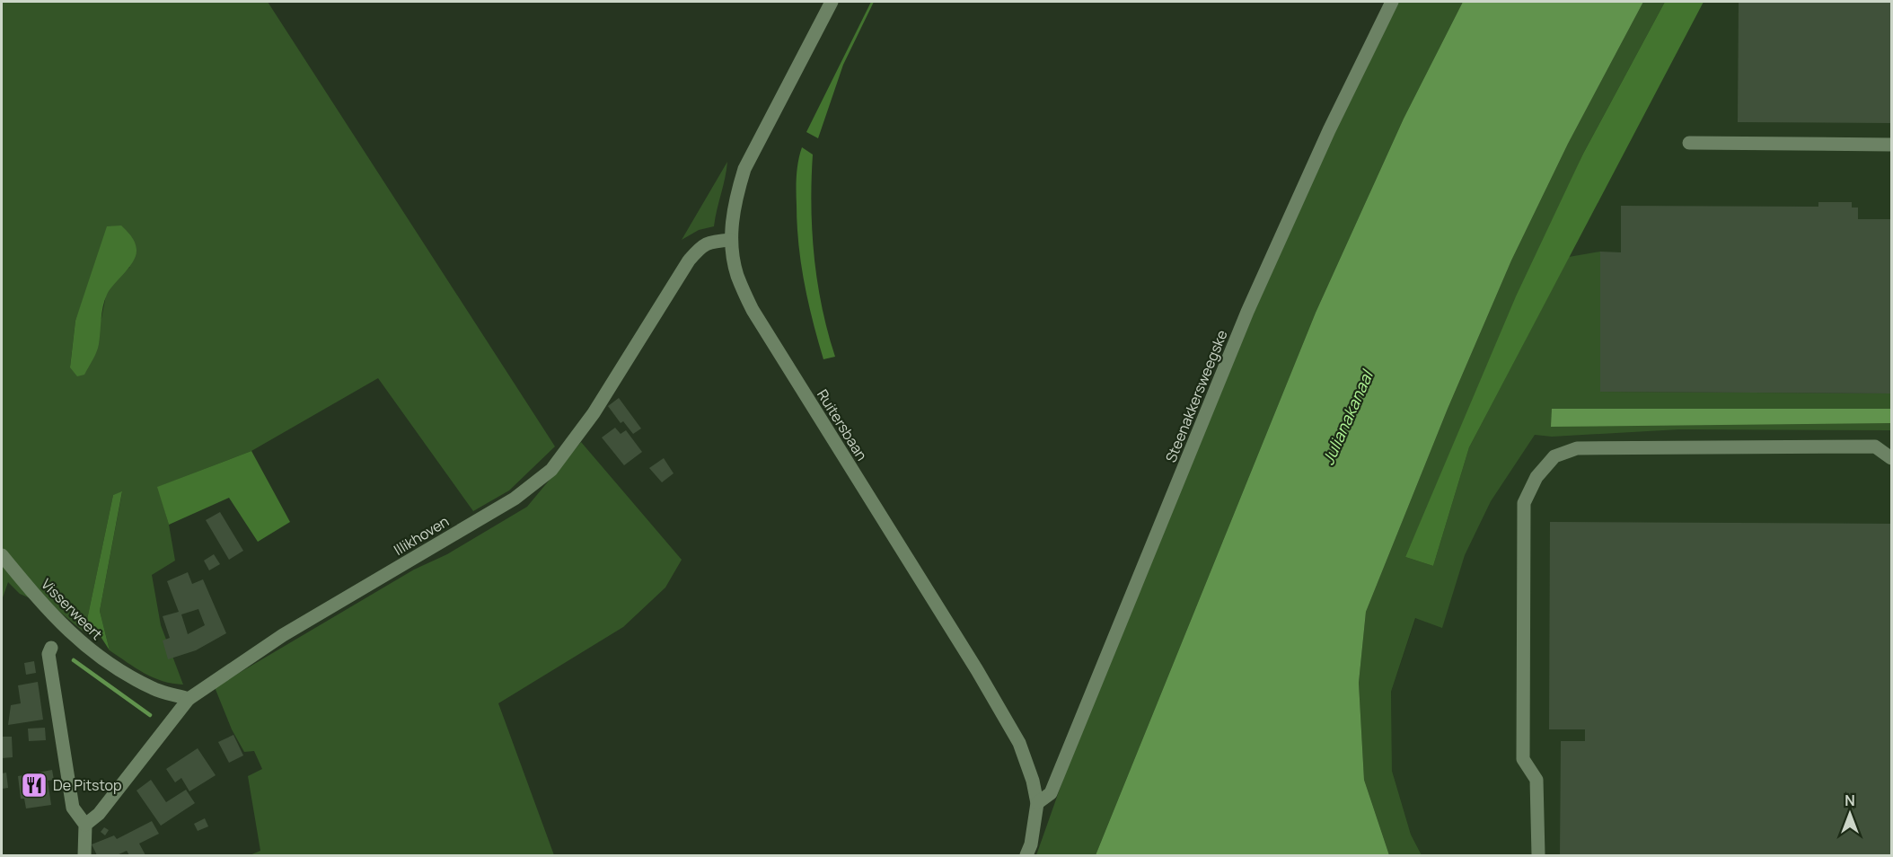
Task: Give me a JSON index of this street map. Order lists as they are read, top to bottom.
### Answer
{
  "streets": {
    "street": [
      "Steenakkersweegske",
      "Ruitersbaan",
      "Illikhoven",
      "Visserweert"
    ]
  },
  "crossings": [
    ["Steenakkersweegske", "Ruitersbaan"],
    ["Ruitersbaan", "Illikhoven"],
    ["Illikhoven", "Visserweert"]
  ],
  "water": ["Julianakanaal"],
  "places": {
    "restaurant": ["De Pitstop"]
  },
  "north": "top"
}
